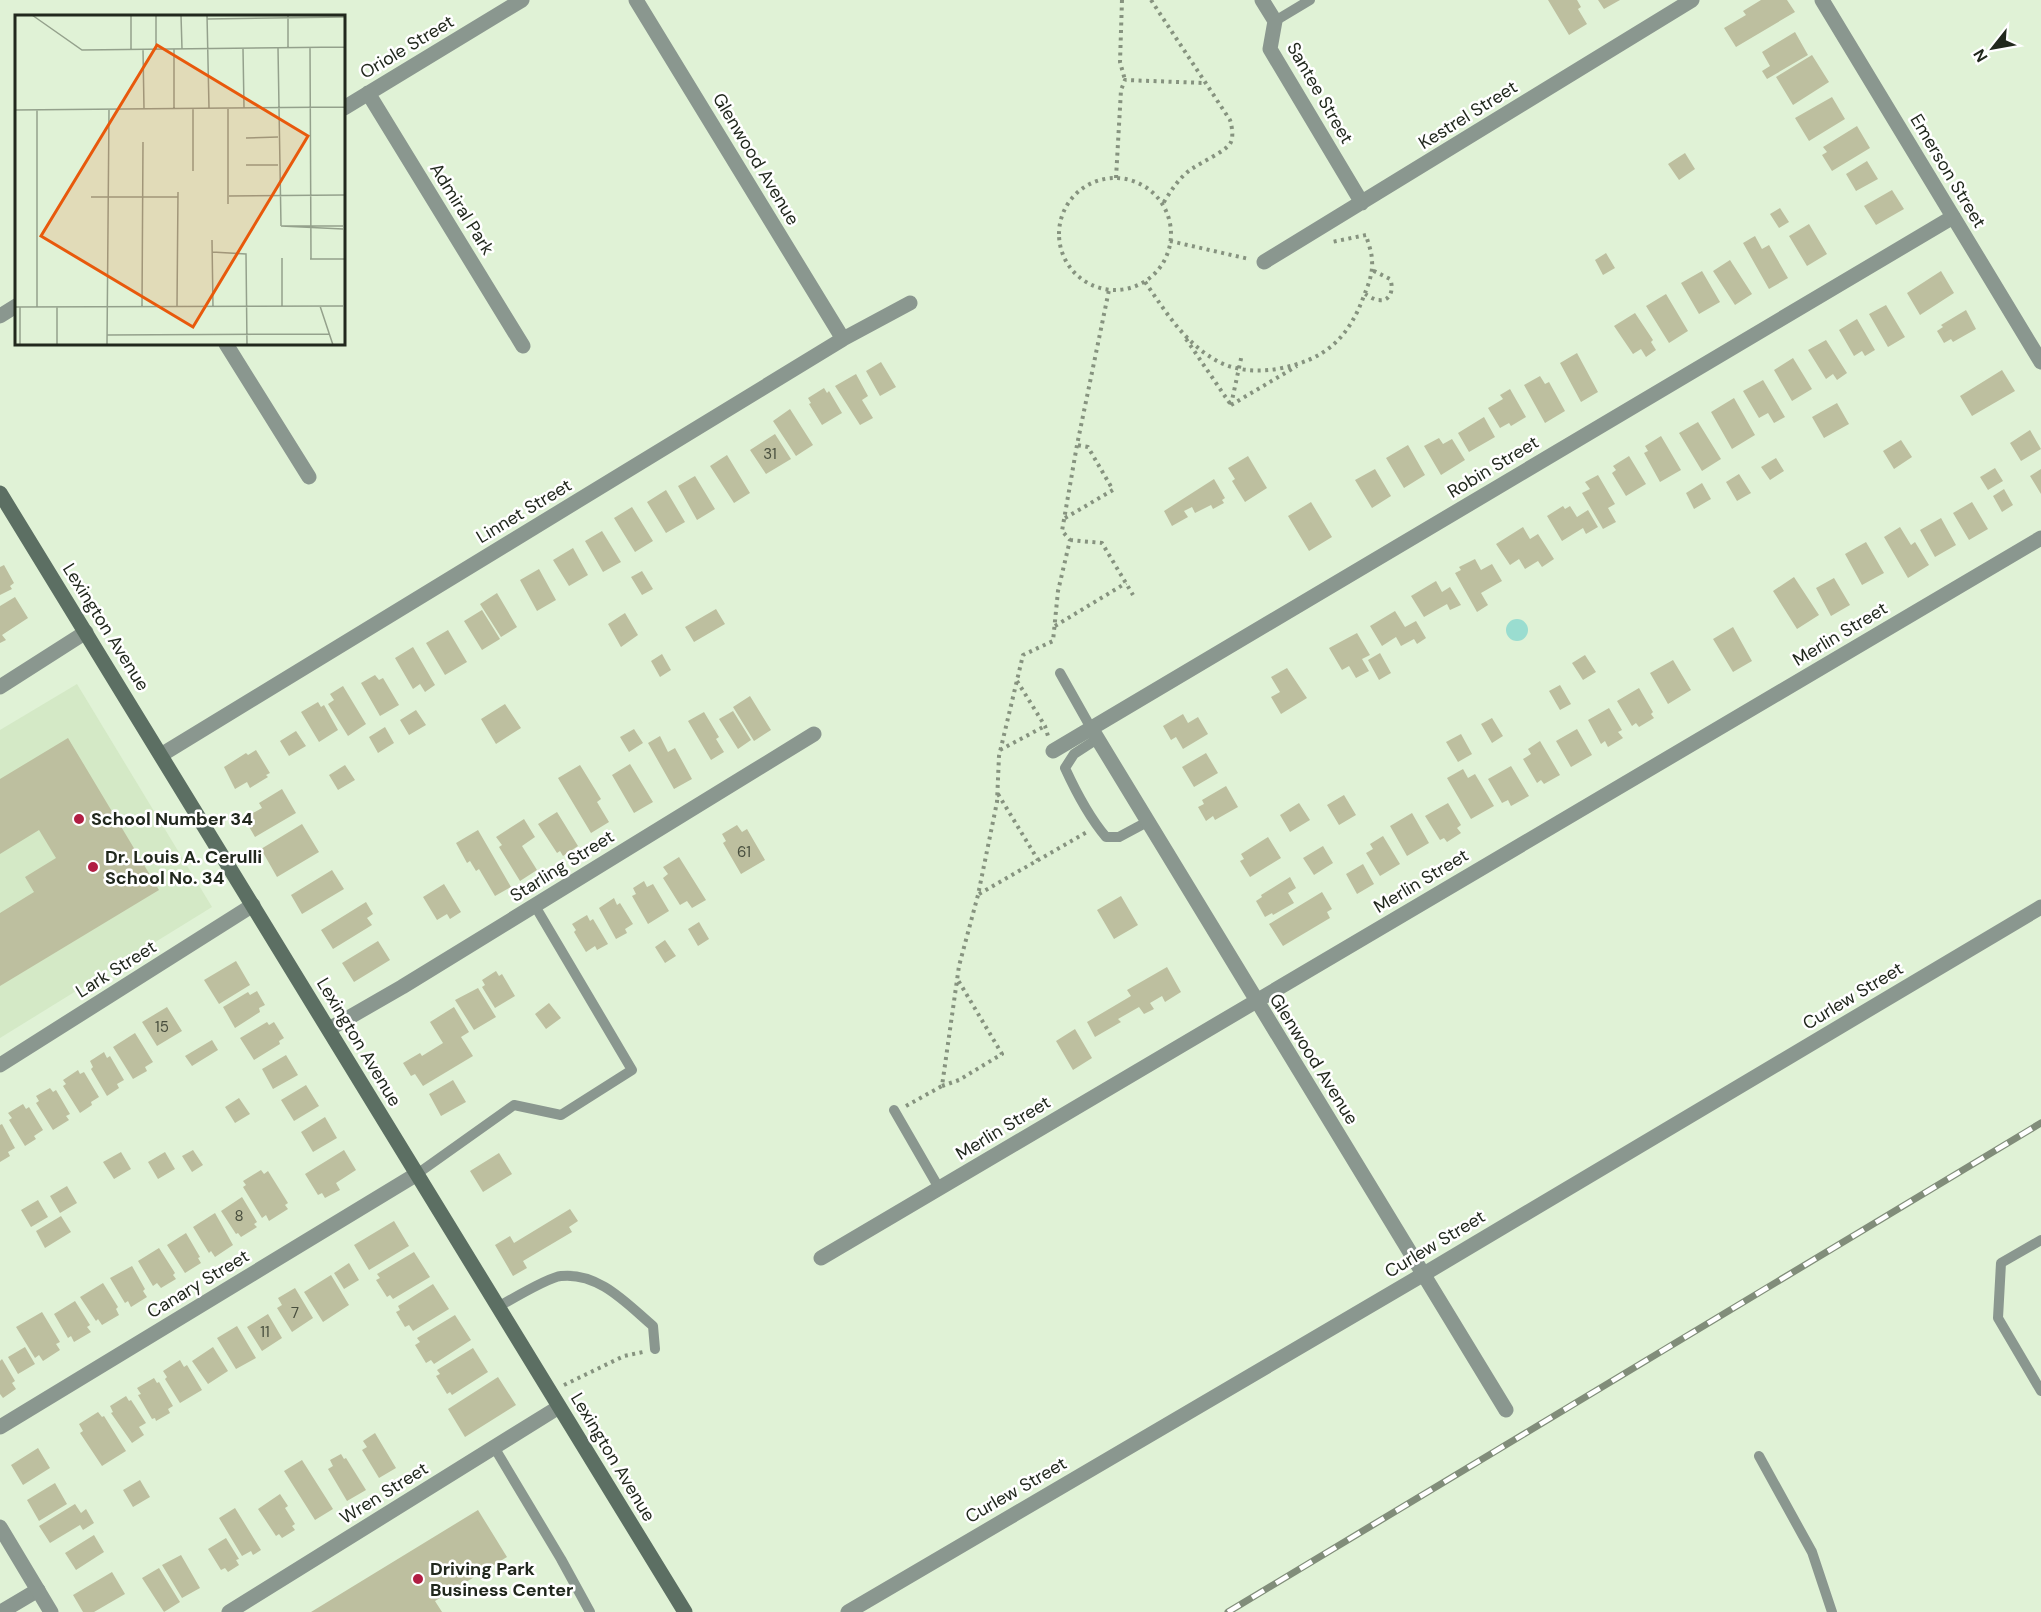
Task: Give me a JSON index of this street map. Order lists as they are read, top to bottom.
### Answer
{
  "streets": {
    "main road": ["Lexington Avenue"],
    "street": [
      "Oriole Street",
      "Santee Street",
      "Kestrel Street",
      "Glenwood Avenue",
      "Emerson Street",
      "Admiral Park",
      "Robin Street",
      "Linnet Street",
      "Merlin Street",
      "Starling Street",
      "Lark Street",
      "Curlew Street",
      "Canary Street",
      "Wren Street"
    ]
  },
  "crossings": [
    ["Oriole Street", "Admiral Park"],
    ["Santee Street", "Kestrel Street"],
    ["Glenwood Avenue", "Robin Street"],
    ["Glenwood Avenue", "Linnet Street"],
    ["Glenwood Avenue", "Merlin Street"],
    ["Glenwood Avenue", "Curlew Street"],
    ["Emerson Street", "Robin Street"],
    ["Linnet Street", "Lexington Avenue"],
    ["Lexington Avenue", "Starling Street"],
    ["Lexington Avenue", "Lark Street"],
    ["Lexington Avenue", "Canary Street"],
    ["Lexington Avenue", "Wren Street"]
  ],
  "places": ["School Number 34", "Dr. Louis A. Cerulli School No. 34", "Driving Park Business Center"],
  "house_numbers": [
    "31",
    "61",
    "15",
    "8",
    "7",
    "11"
  ],
  "north": "bottom left"
}
